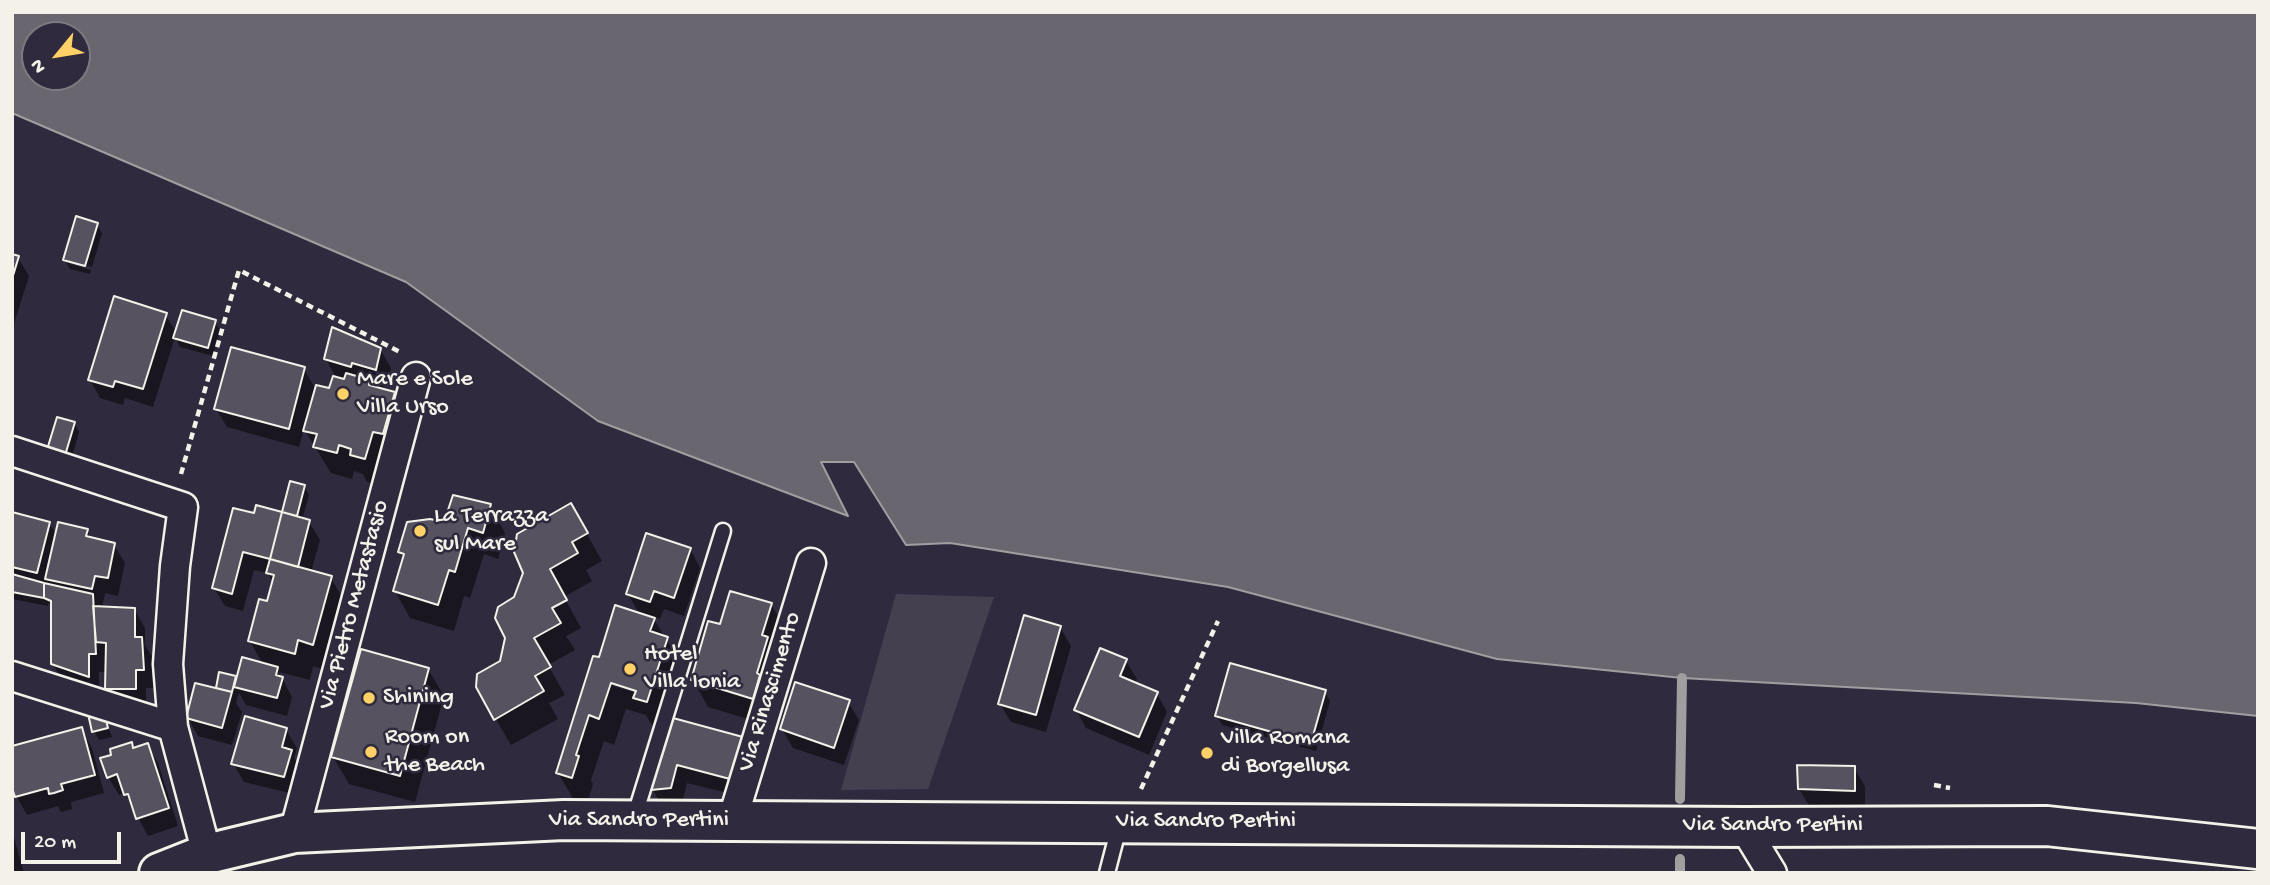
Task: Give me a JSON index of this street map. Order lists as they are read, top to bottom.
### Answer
{
  "streets": {
    "street": ["Via Pietro Metastasio", "Via Rinascimento", "Via Sandro Pertini"]
  },
  "crossings": [
    ["Via Pietro Metastasio", "Via Sandro Pertini"],
    ["Via Rinascimento", "Via Sandro Pertini"]
  ],
  "places": [
    "Mare e Sole Villa Urso",
    "La Terrazza sul Mare",
    "Hotel Villa Ionia",
    "Shining",
    "Room on the Beach",
    "Villa Romana di Borgellusa"
  ],
  "scale_bar": "20 m",
  "north": "bottom left"
}
